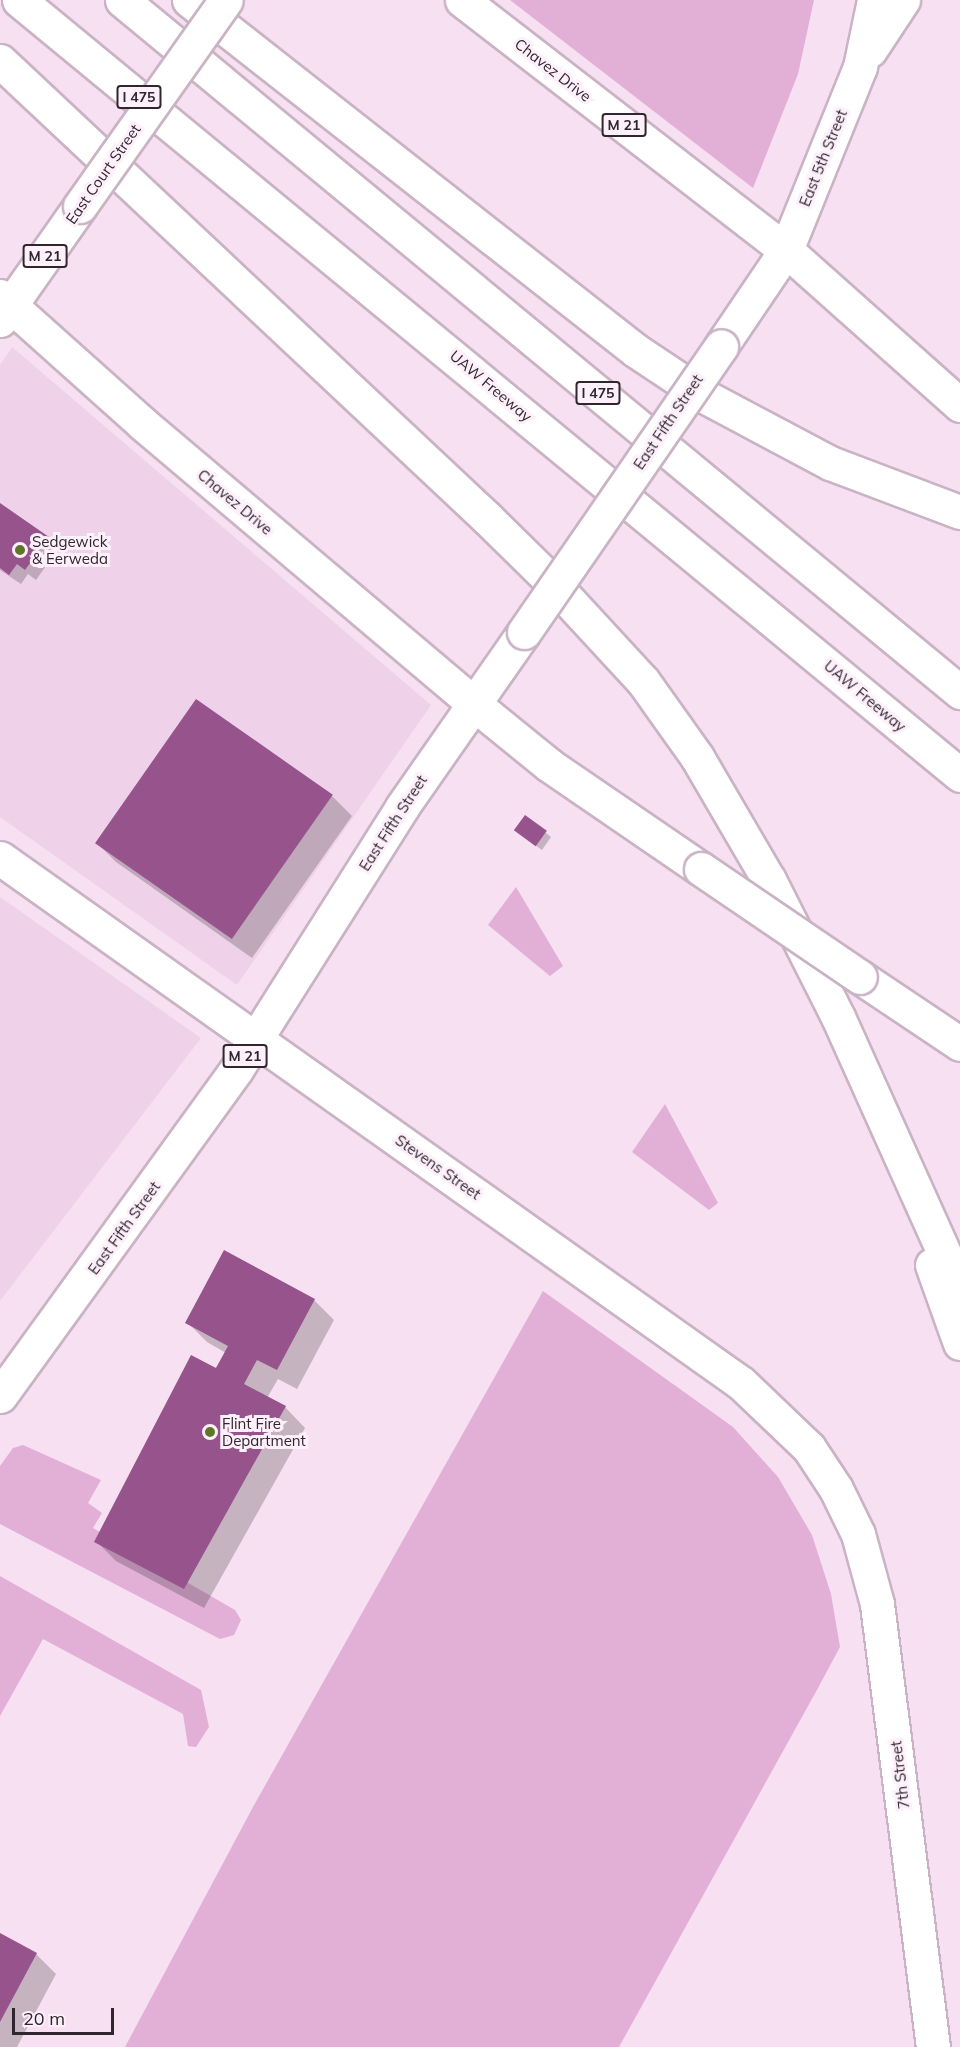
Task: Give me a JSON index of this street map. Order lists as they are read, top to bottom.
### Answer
{
  "streets": {
    "main road": [
      "Chavez Drive",
      "I 475",
      "M 21",
      "East 5th Street",
      "East Court Street",
      "UAW Freeway",
      "East Fifth Street",
      "Stevens Street",
      "7th Street"
    ]
  },
  "crossings": [
    ["Chavez Drive", "East 5th Street"],
    ["Chavez Drive", "East Court Street"],
    ["Chavez Drive", "East Fifth Street"],
    ["East 5th Street", "East Fifth Street"],
    ["East Fifth Street", "Stevens Street"],
    ["Stevens Street", "7th Street"]
  ],
  "places": ["Sedgewick & Eerweda", "Flint Fire Department"],
  "scale_bar": "20 m"
}
